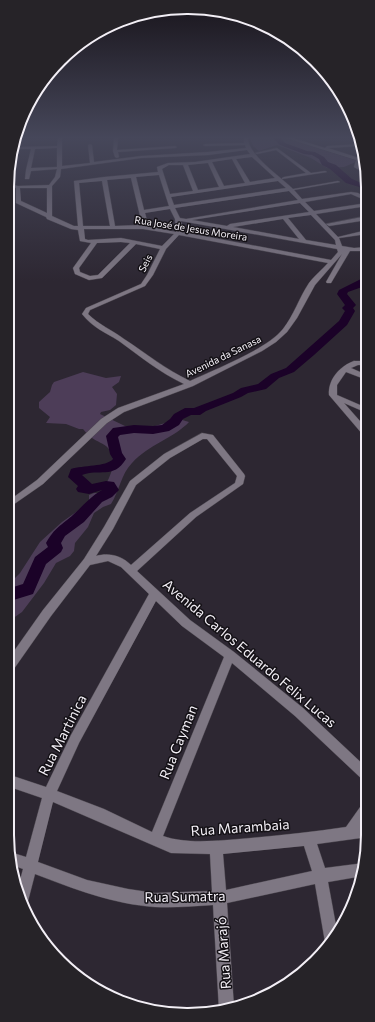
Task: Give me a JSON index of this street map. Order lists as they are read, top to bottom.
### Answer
{
  "streets": {
    "street": [
      "Rua José de Jesus Moreira",
      "Seis",
      "Avenida da Sanasa",
      "Avenida Carlos Eduardo Felix Lucas",
      "Rua Martinica",
      "Rua Cayman",
      "Rua Marambaia",
      "Rua Sumatra",
      "Rua Marajó"
    ]
  },
  "crossings": [
    ["Rua José de Jesus Moreira", "Seis"],
    ["Rua José de Jesus Moreira", "Avenida da Sanasa"],
    ["Seis", "Avenida da Sanasa"],
    ["Avenida Carlos Eduardo Felix Lucas", "Rua Martinica"],
    ["Avenida Carlos Eduardo Felix Lucas", "Rua Cayman"],
    ["Rua Martinica", "Rua Marambaia"],
    ["Rua Martinica", "Rua Sumatra"],
    ["Rua Cayman", "Rua Marambaia"],
    ["Rua Marambaia", "Rua Marajó"],
    ["Rua Sumatra", "Rua Marajó"]
  ]
}
